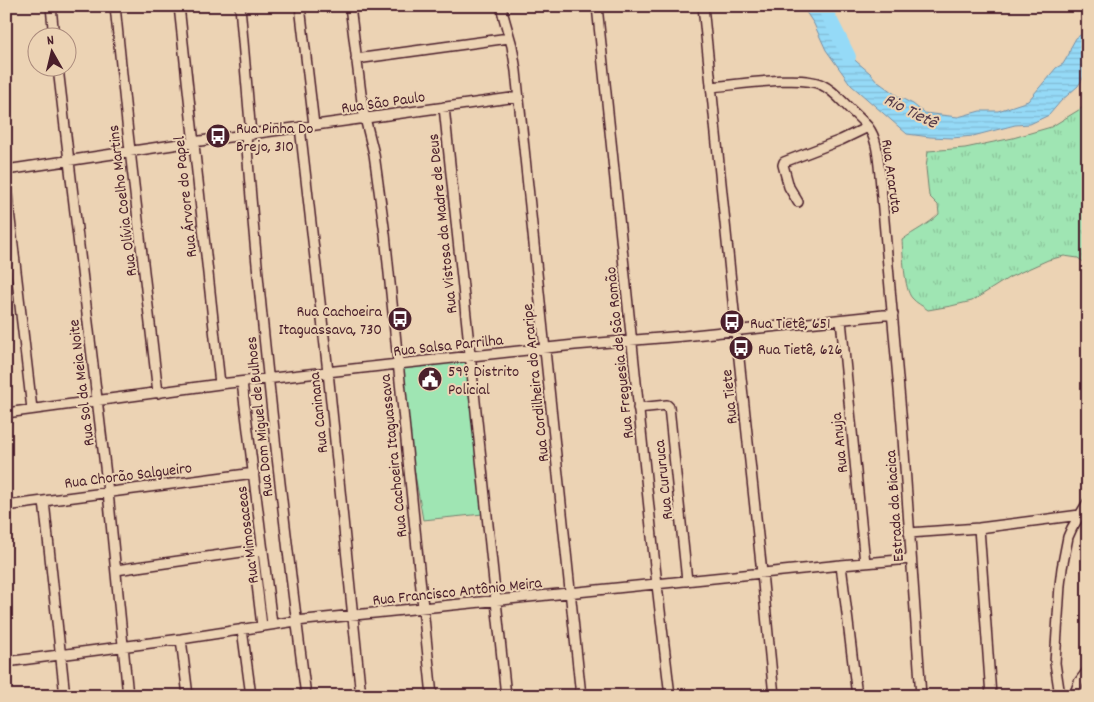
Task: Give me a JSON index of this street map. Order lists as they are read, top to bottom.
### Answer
{
  "streets": {
    "street": [
      "Rua São Paulo",
      "Rua Araruta",
      "Rua Árvore do Papel",
      "Rua Olívia Coelho Martins",
      "Rua Vistosa da Madre de Deus",
      "Rua Salsa Parrilha",
      "Rua Freguesia de São Romão",
      "Rua Sol da Meia Noite",
      "Rua Cordilheira do Araripe",
      "Rua Tiete",
      "Rua Caninana",
      "Rua Dom Miguel de Bulhoes",
      "Rua Anuja",
      "Rua Cachoeira Itaguassava",
      "Rua Chorão Salgueiro",
      "Rua Cururuca",
      "Estrada da Biacica",
      "Rua Mimosaceas",
      "Rua Francisco Antônio Meira"
    ]
  },
  "crossings": [
    ["Rua São Paulo", "Rua Árvore do Papel"],
    ["Rua São Paulo", "Rua Olívia Coelho Martins"],
    ["Rua São Paulo", "Rua Vistosa da Madre de Deus"],
    ["Rua São Paulo", "Rua Sol da Meia Noite"],
    ["Rua São Paulo", "Rua Cordilheira do Araripe"],
    ["Rua São Paulo", "Rua Caninana"],
    ["Rua São Paulo", "Rua Dom Miguel de Bulhoes"],
    ["Rua São Paulo", "Rua Cachoeira Itaguassava"],
    ["Rua Araruta", "Rua Salsa Parrilha"],
    ["Rua Araruta", "Rua Tiete"],
    ["Rua Araruta", "Estrada da Biacica"],
    ["Rua Árvore do Papel", "Rua Salsa Parrilha"],
    ["Rua Olívia Coelho Martins", "Rua Salsa Parrilha"],
    ["Rua Vistosa da Madre de Deus", "Rua Salsa Parrilha"],
    ["Rua Vistosa da Madre de Deus", "Rua Francisco Antônio Meira"],
    ["Rua Salsa Parrilha", "Rua Freguesia de São Romão"],
    ["Rua Salsa Parrilha", "Rua Sol da Meia Noite"],
    ["Rua Salsa Parrilha", "Rua Cordilheira do Araripe"],
    ["Rua Salsa Parrilha", "Rua Tiete"],
    ["Rua Salsa Parrilha", "Rua Caninana"],
    ["Rua Salsa Parrilha", "Rua Dom Miguel de Bulhoes"],
    ["Rua Salsa Parrilha", "Rua Anuja"],
    ["Rua Salsa Parrilha", "Rua Cachoeira Itaguassava"],
    ["Rua Salsa Parrilha", "Estrada da Biacica"],
    ["Rua Salsa Parrilha", "Rua Mimosaceas"],
    ["Rua Freguesia de São Romão", "Rua Cururuca"],
    ["Rua Freguesia de São Romão", "Rua Francisco Antônio Meira"],
    ["Rua Sol da Meia Noite", "Rua Chorão Salgueiro"],
    ["Rua Sol da Meia Noite", "Rua Francisco Antônio Meira"],
    ["Rua Cordilheira do Araripe", "Rua Francisco Antônio Meira"],
    ["Rua Tiete", "Rua Francisco Antônio Meira"],
    ["Rua Caninana", "Rua Francisco Antônio Meira"],
    ["Rua Dom Miguel de Bulhoes", "Rua Francisco Antônio Meira"],
    ["Rua Anuja", "Rua Francisco Antônio Meira"],
    ["Rua Cachoeira Itaguassava", "Rua Francisco Antônio Meira"],
    ["Rua Chorão Salgueiro", "Rua Mimosaceas"],
    ["Rua Cururuca", "Rua Francisco Antônio Meira"],
    ["Estrada da Biacica", "Rua Francisco Antônio Meira"],
    ["Rua Mimosaceas", "Rua Francisco Antônio Meira"]
  ],
  "water": ["Rio Tietê"],
  "places": {
    "bus stop": [
      "Rua Pinha Do Brejo, 310",
      "Rua Cachoeira Itaguassava, 730",
      "Rua Tietê, 651",
      "Rua Tietê, 626"
    ],
    "public building": ["59º Distrito Policial"]
  },
  "north": "top"
}
